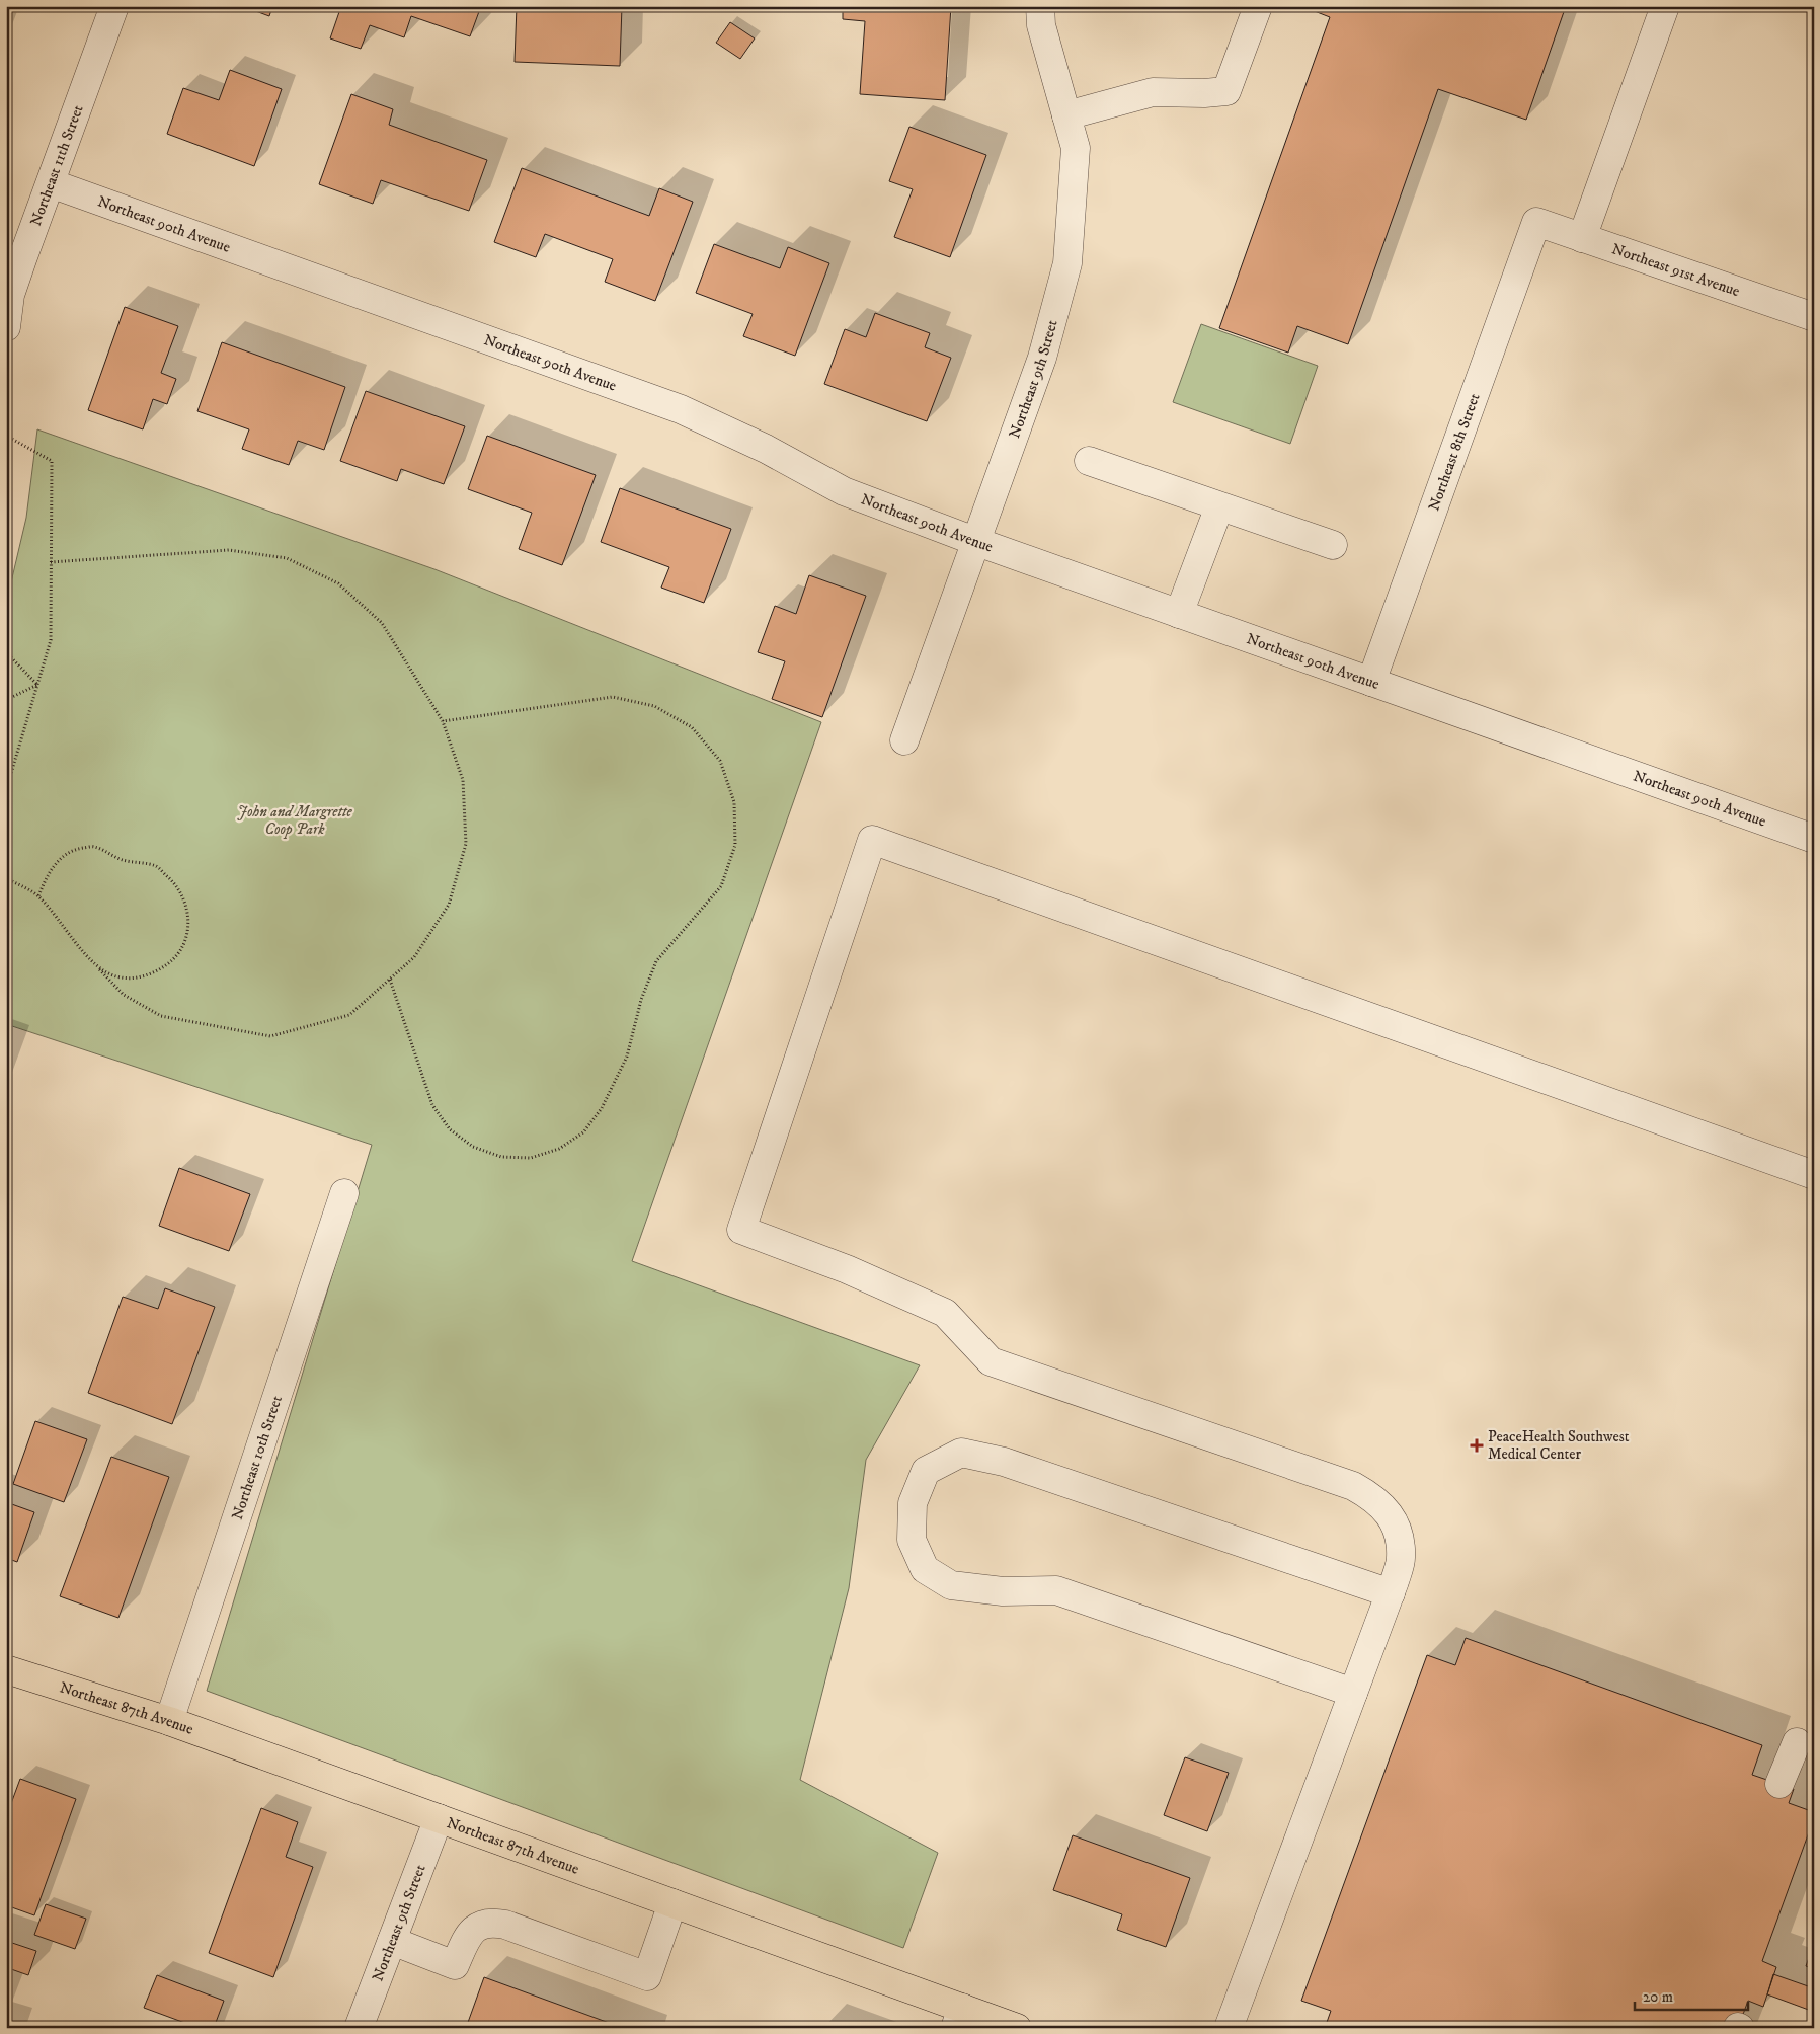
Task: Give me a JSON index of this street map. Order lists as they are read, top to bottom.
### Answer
{
  "streets": {
    "main road": ["Northeast 87th Avenue"],
    "street": [
      "Northeast 11th Street",
      "Northeast 90th Avenue",
      "Northeast 91st Avenue",
      "Northeast 9th Street",
      "Northeast 8th Street",
      "Northeast 10th Street"
    ]
  },
  "crossings": [
    ["Northeast 11th Street", "Northeast 90th Avenue"],
    ["Northeast 90th Avenue", "Northeast 9th Street"],
    ["Northeast 90th Avenue", "Northeast 8th Street"],
    ["Northeast 91st Avenue", "Northeast 8th Street"],
    ["Northeast 9th Street", "Northeast 87th Avenue"],
    ["Northeast 10th Street", "Northeast 87th Avenue"]
  ],
  "parks": ["John and Margrette Coop Park"],
  "places": {
    "health": ["PeaceHealth Southwest Medical Center"]
  },
  "scale_bar": "20 m"
}
